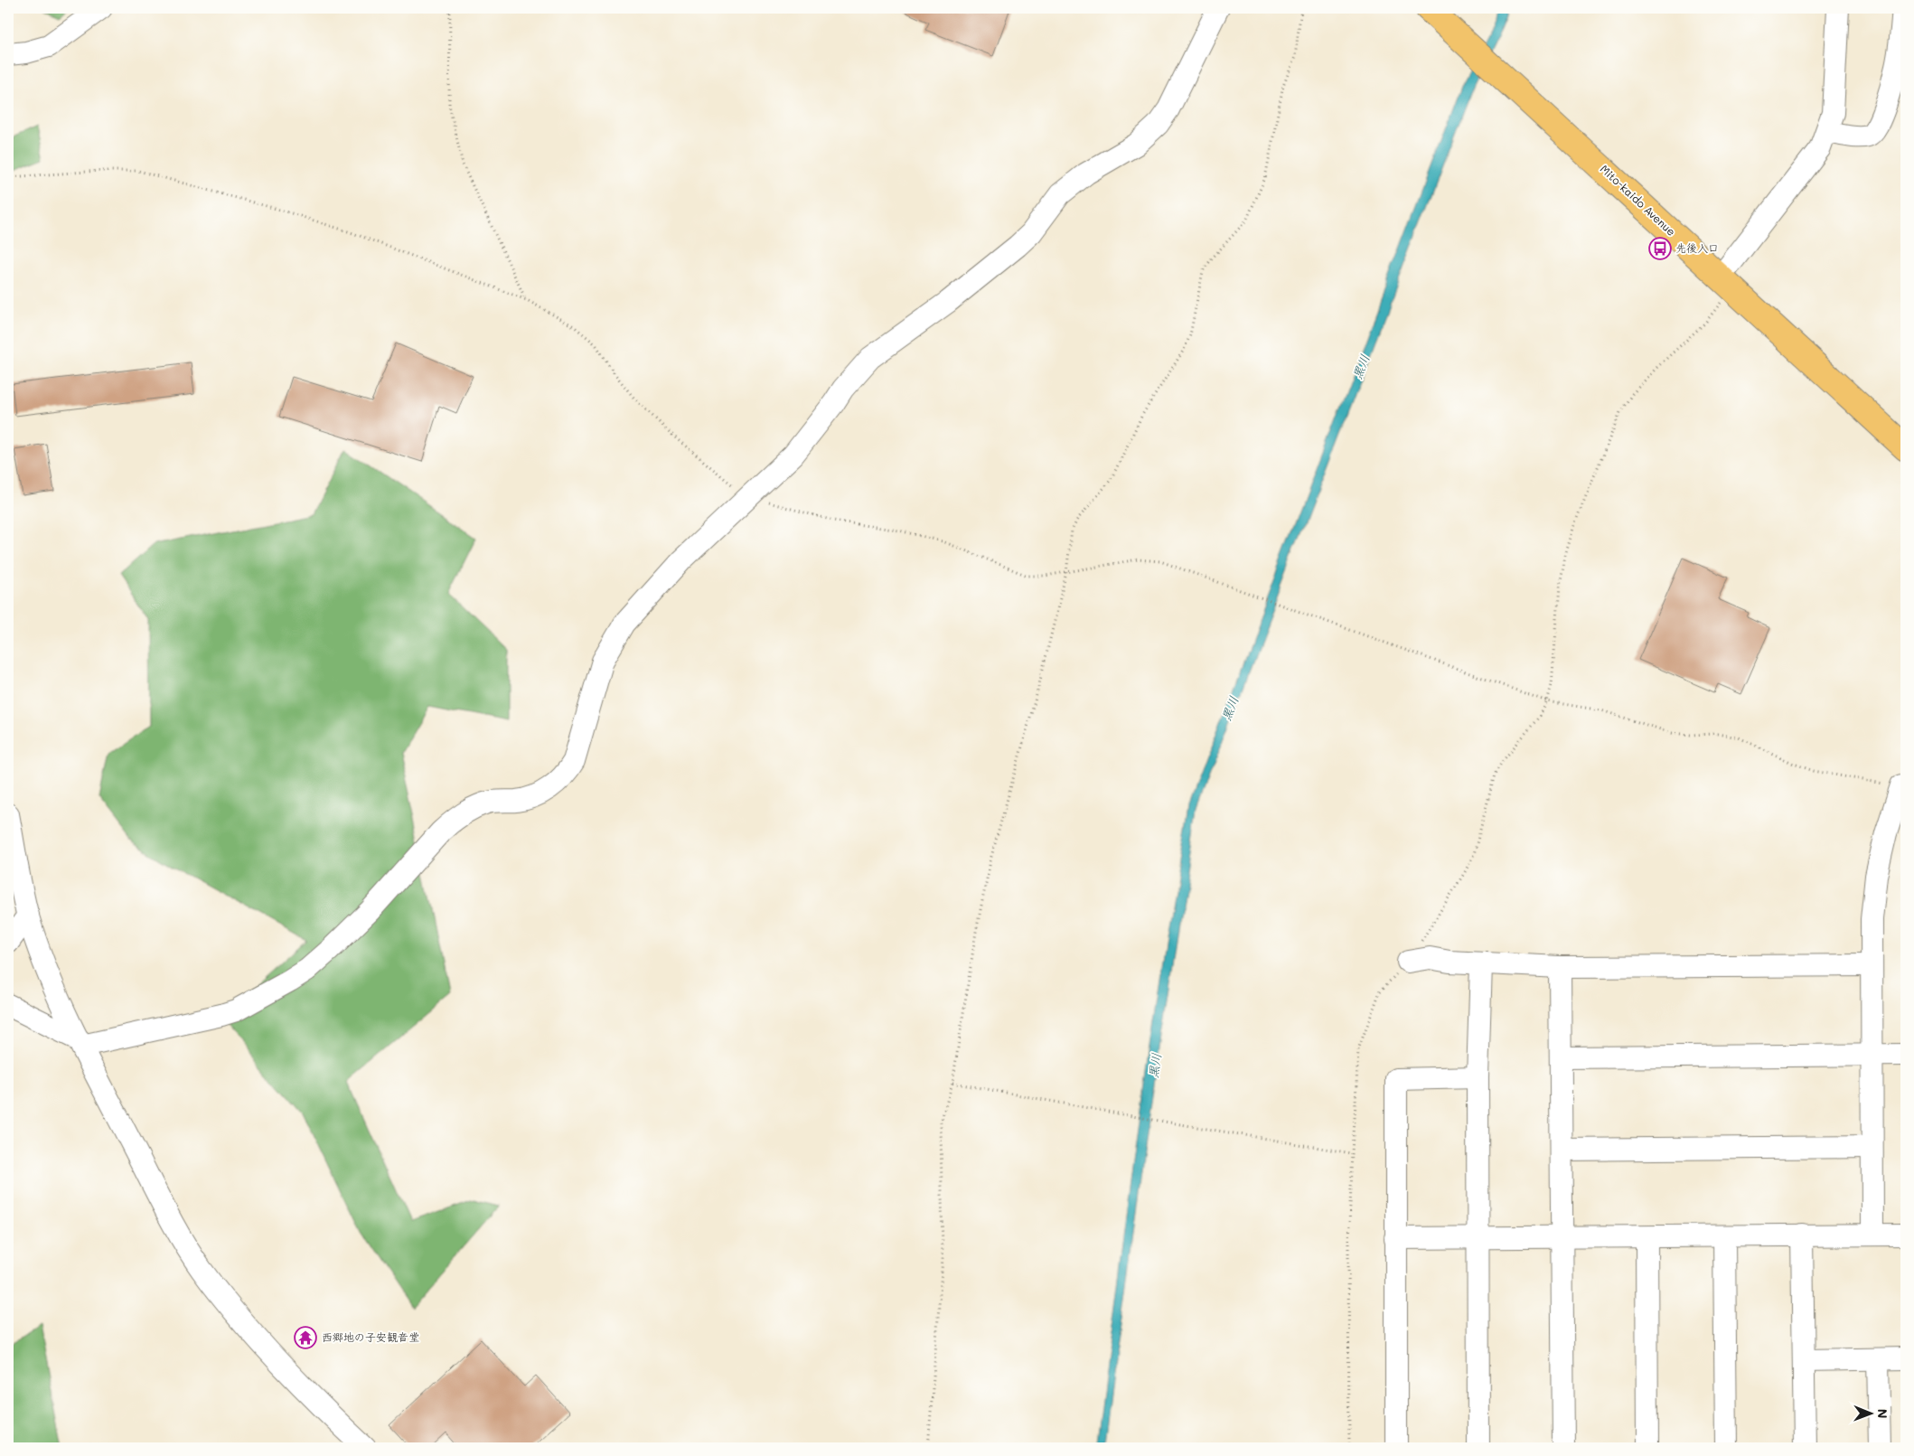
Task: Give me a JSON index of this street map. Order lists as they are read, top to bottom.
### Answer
{
  "streets": {
    "highway": ["Mito-kaido Avenue"]
  },
  "water": ["黒川"],
  "places": {
    "bus stop": ["先後入口"],
    "temple": ["西郷地の子安観音堂"]
  },
  "north": "right"
}
